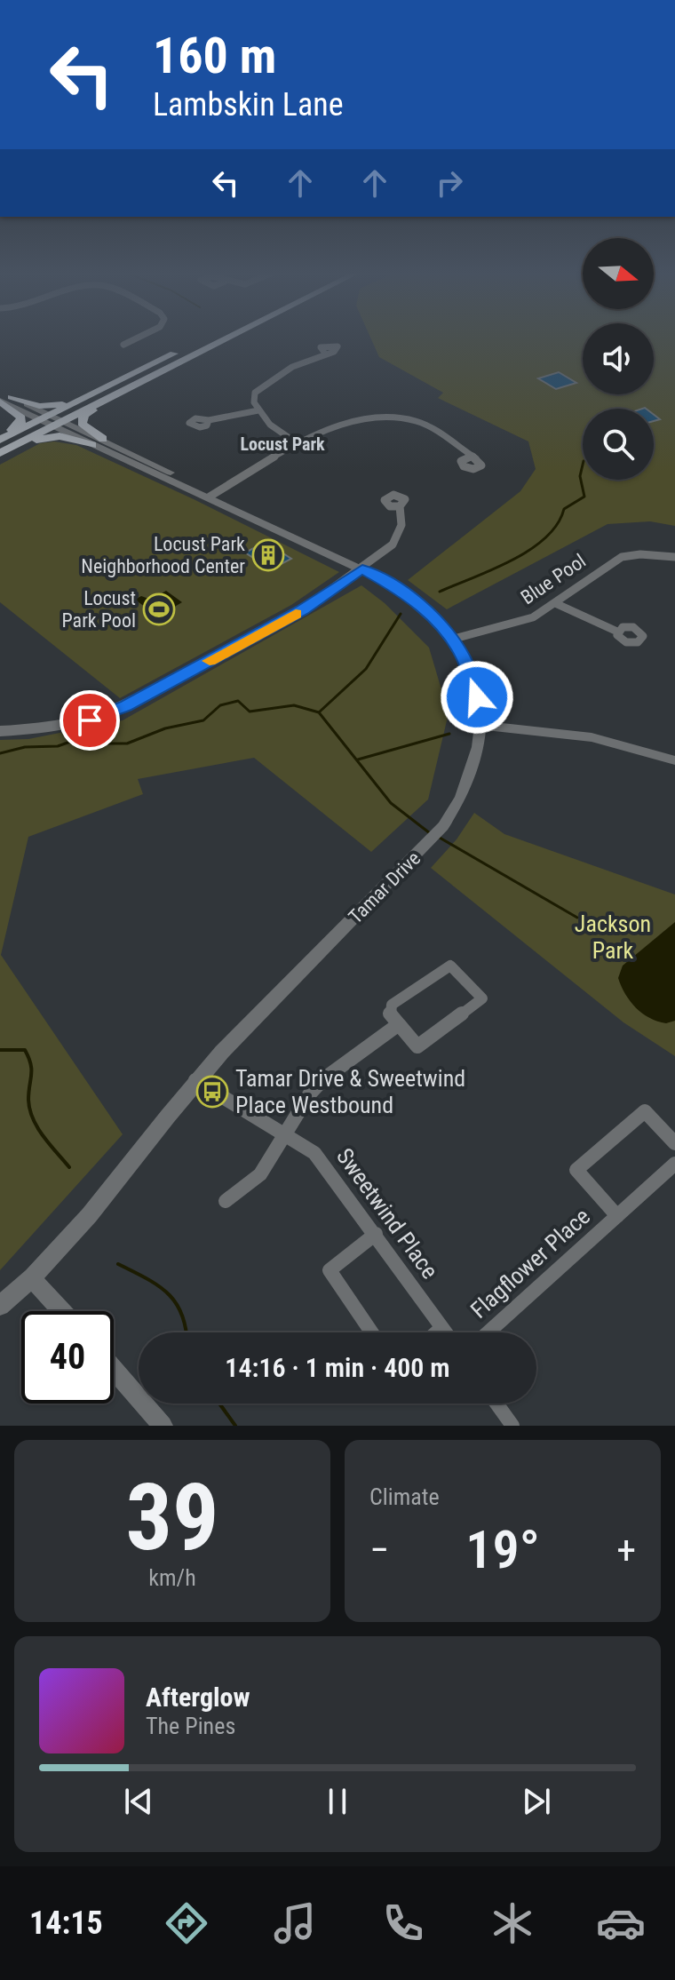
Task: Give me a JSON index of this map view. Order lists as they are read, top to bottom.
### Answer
{
  "streets": {
    "street": [
      "Blue Pool",
      "Tamar Drive",
      "Sweetwind Place",
      "Flagflower Place"
    ]
  },
  "crossings": [
    ["Blue Pool", "Tamar Drive"],
    ["Tamar Drive", "Sweetwind Place"]
  ],
  "districts": ["Locust Park"],
  "parks": ["Jackson Park"],
  "places": {
    "building": ["Locust Park Neighborhood Center"],
    "sports": ["Locust Park Pool"],
    "bus stop": ["Tamar Drive & Sweetwind Place Westbound"]
  },
  "north": "right",
  "page": {
    "turn": ["160 m", "Lambskin Lane"],
    "limit": "40",
    "trip": "14:16 · 1 min · 400 m",
    "tile": [
      ["39", "km/h"],
      "Climate"
    ],
    "heat": ["−", "19°", "+"],
    "song": ["Afterglow", "The Pines"],
    "tabs": "14:15"
  }
}
